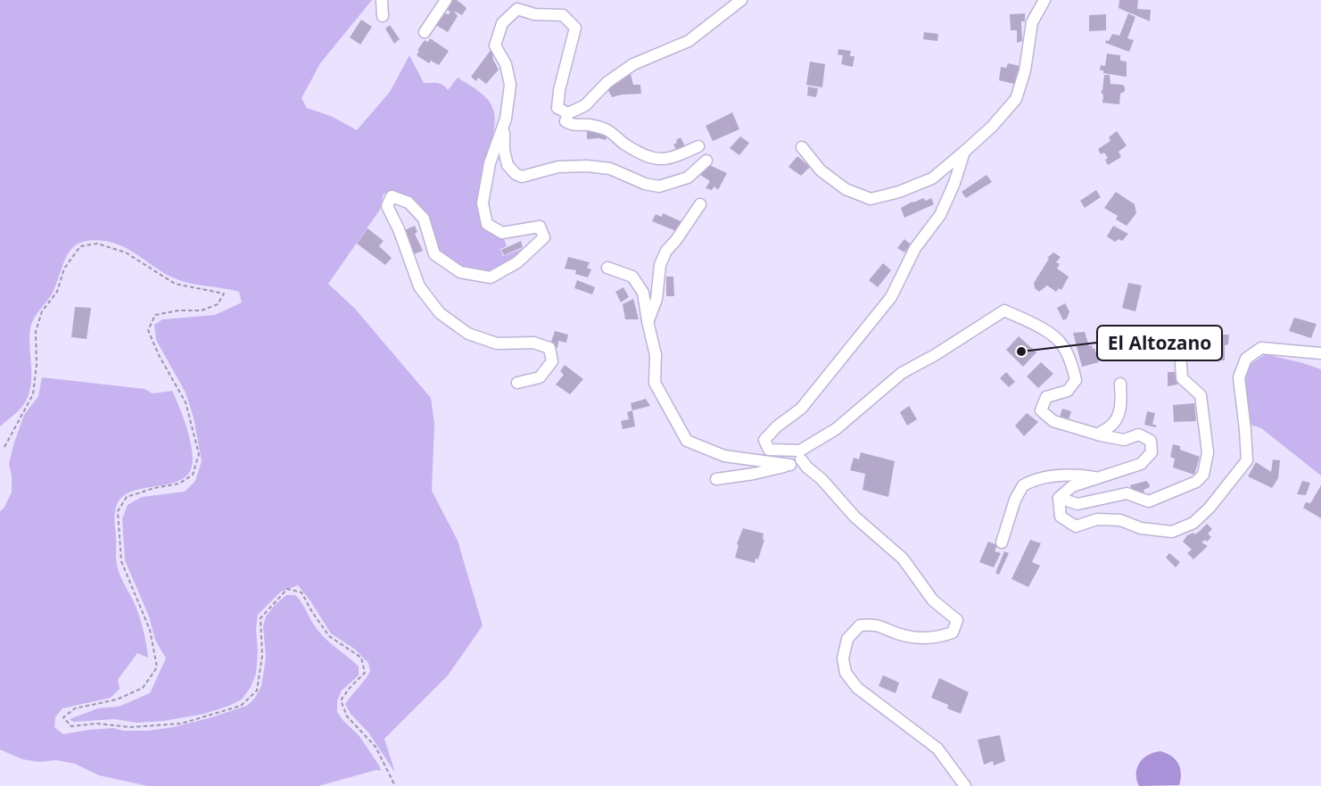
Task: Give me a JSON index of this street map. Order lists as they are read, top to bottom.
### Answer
{
  "places": ["El Altozano"]
}
